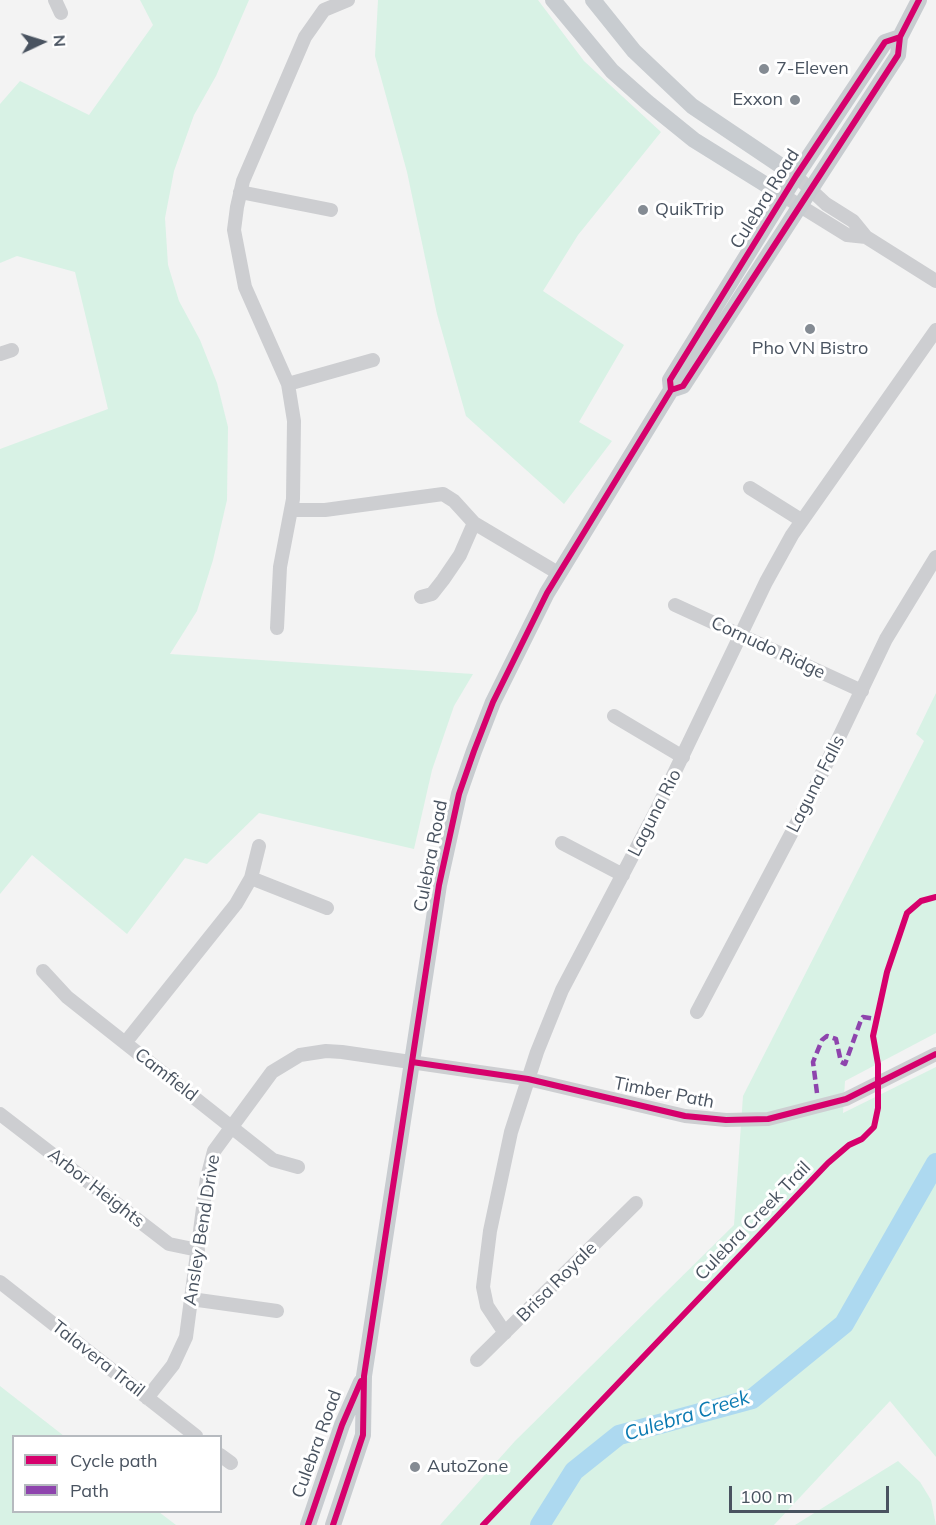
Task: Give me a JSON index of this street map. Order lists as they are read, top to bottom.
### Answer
{
  "streets": {
    "main road": ["Culebra Road"],
    "street": [
      "Cornudo Ridge",
      "Laguna Falls",
      "Laguna Rio",
      "Camfield",
      "Timber Path",
      "Arbor Heights",
      "Ansley Bend Drive",
      "Brisa Royale",
      "Talavera Trail"
    ],
    "cycle path": ["Culebra Creek Trail"]
  },
  "crossings": [
    ["Culebra Road", "Timber Path"],
    ["Culebra Road", "Ansley Bend Drive"],
    ["Cornudo Ridge", "Laguna Falls"],
    ["Cornudo Ridge", "Laguna Rio"],
    ["Laguna Rio", "Timber Path"],
    ["Laguna Rio", "Brisa Royale"],
    ["Camfield", "Ansley Bend Drive"],
    ["Timber Path", "Ansley Bend Drive"],
    ["Arbor Heights", "Ansley Bend Drive"],
    ["Ansley Bend Drive", "Talavera Trail"]
  ],
  "water": ["Culebra Creek"],
  "places": [
    "7-Eleven",
    "Exxon",
    "QuikTrip",
    "Pho VN Bistro",
    "AutoZone"
  ],
  "legend": ["Cycle path", "Path"],
  "scale_bar": "100 m",
  "north": "right"
}
